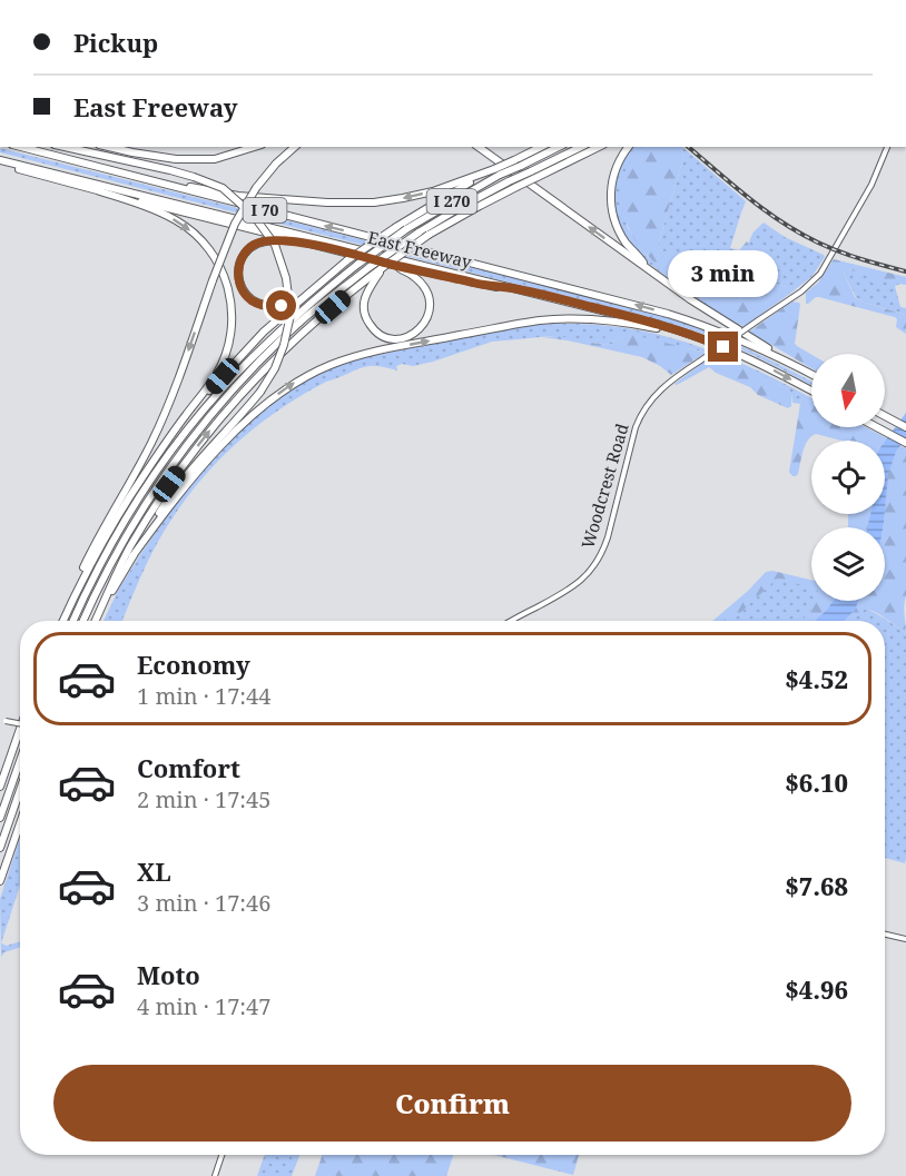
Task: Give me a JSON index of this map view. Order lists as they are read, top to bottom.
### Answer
{
  "streets": {
    "highway": ["I 270", "I 70", "East Freeway"],
    "street": ["Woodcrest Road"]
  },
  "north": "bottom",
  "page": {
    "banner": ["Pickup", "East Freeway"],
    "bubble": "3 min",
    "list": [
      {
        "name": "Economy",
        "note": "1 min · 17:44",
        "value": "$4.52"
      },
      {
        "name": "Comfort",
        "note": "2 min · 17:45",
        "value": "$6.10"
      },
      {
        "name": "XL",
        "note": "3 min · 17:46",
        "value": "$7.68"
      },
      {
        "name": "Moto",
        "note": "4 min · 17:47",
        "value": "$4.96"
      }
    ],
    "buttons": "Confirm"
  }
}
